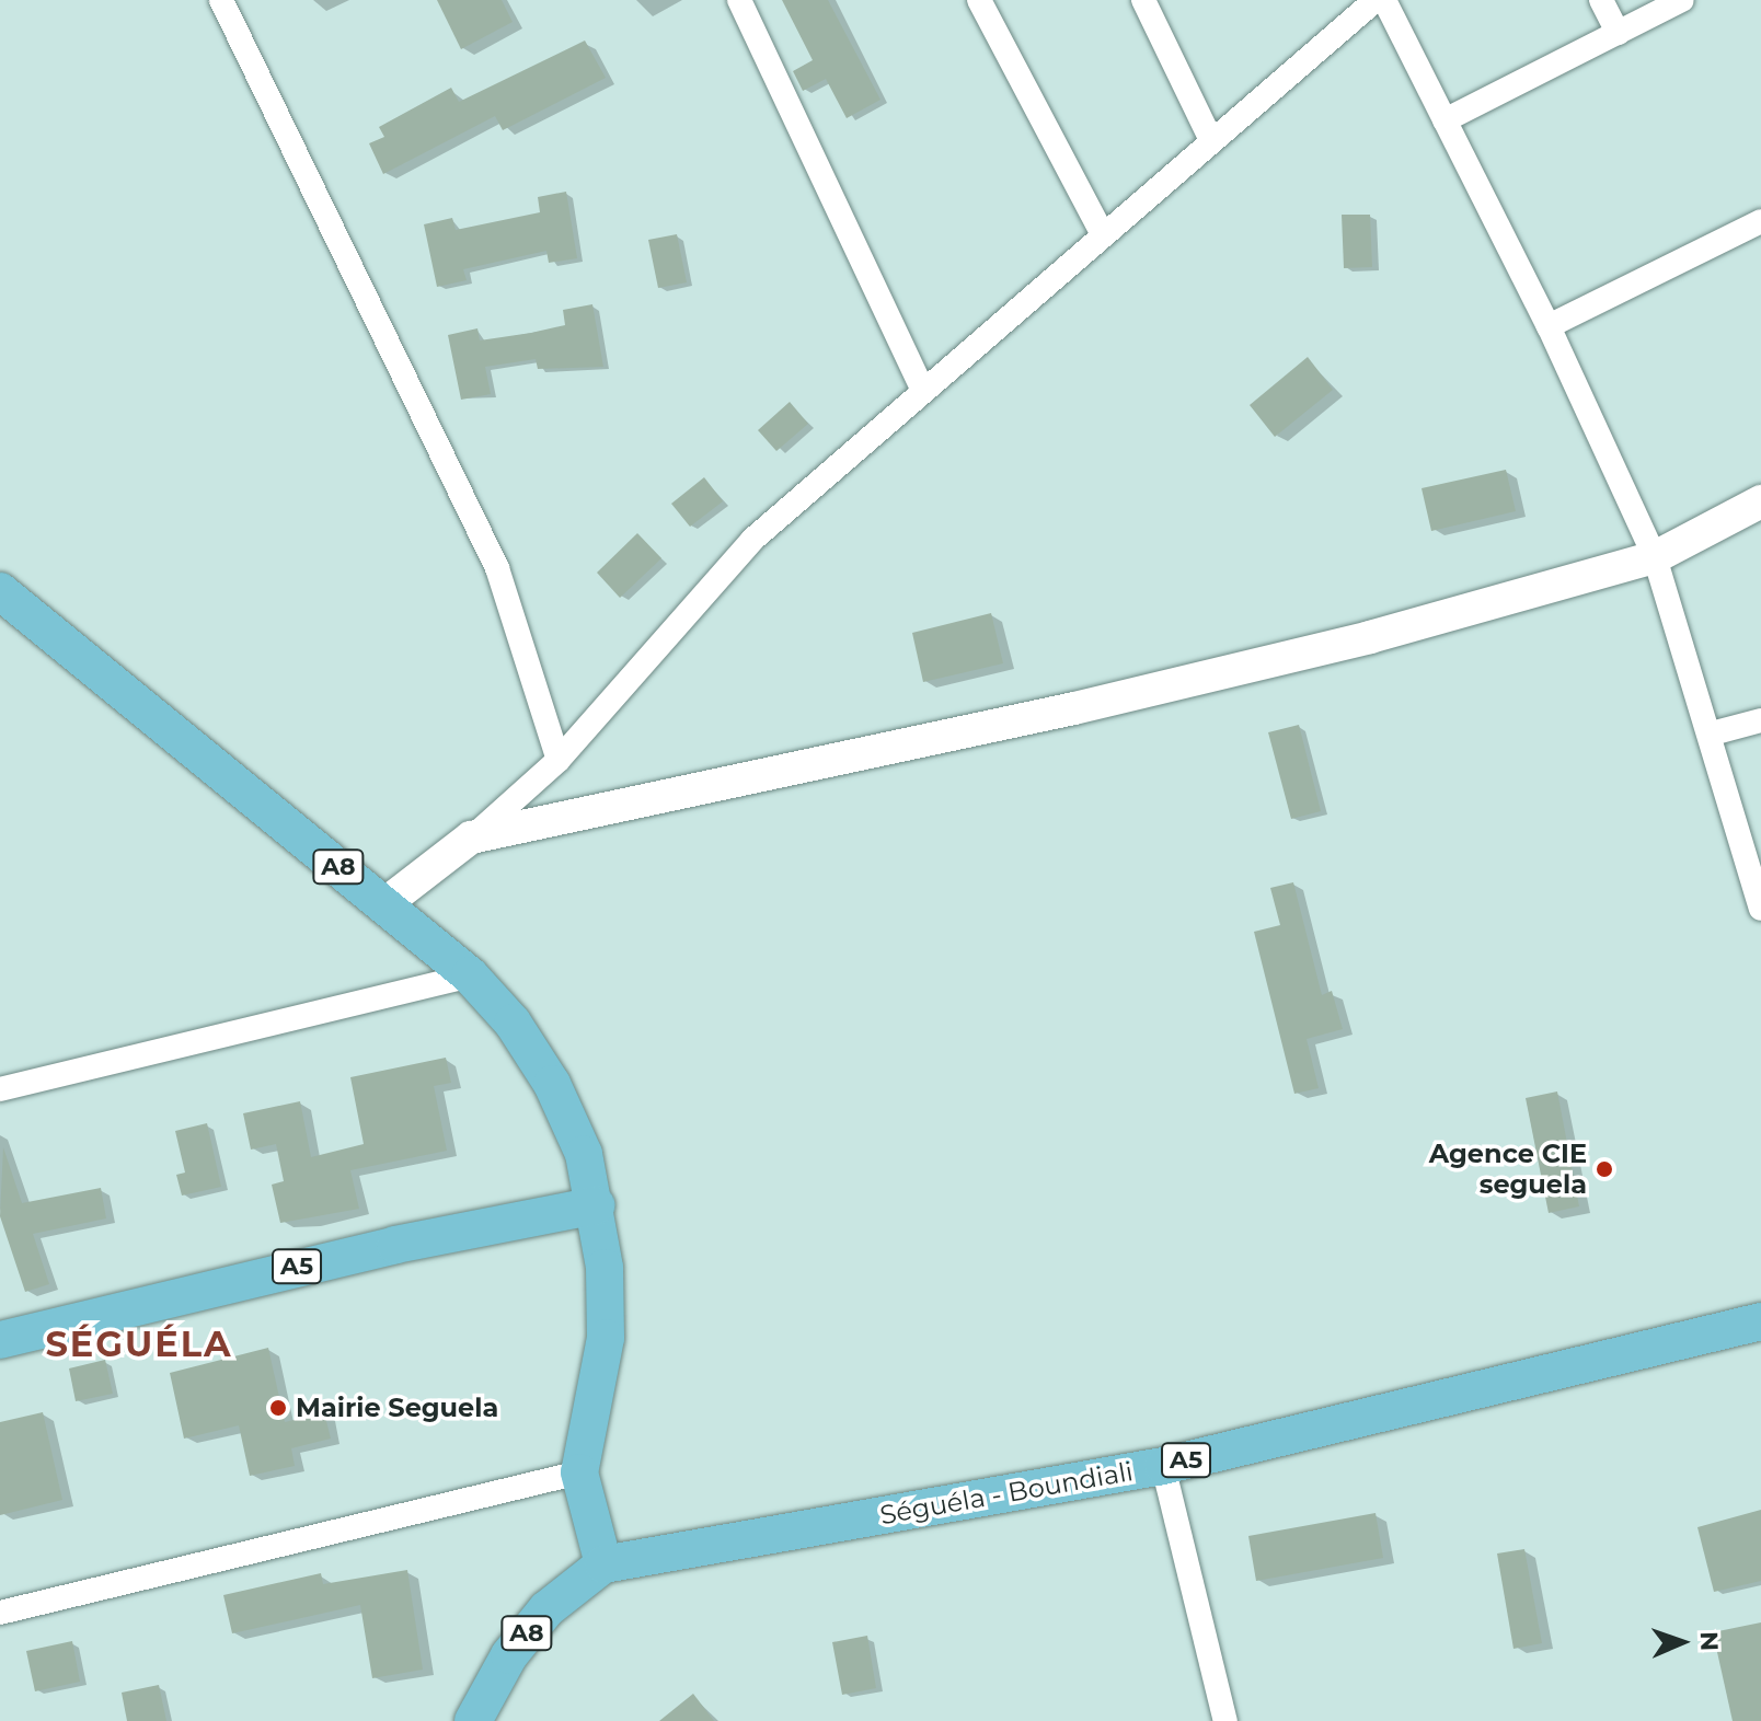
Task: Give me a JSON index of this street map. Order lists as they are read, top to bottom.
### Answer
{
  "streets": {
    "main road": ["A8", "A5", "Séguéla - Boundiali"]
  },
  "crossings": [
    ["A8", "A5"],
    ["A8", "Séguéla - Boundiali"]
  ],
  "districts": ["SÉGUÉLA"],
  "places": ["Agence CIE seguela", "Mairie Seguela"],
  "north": "right"
}
